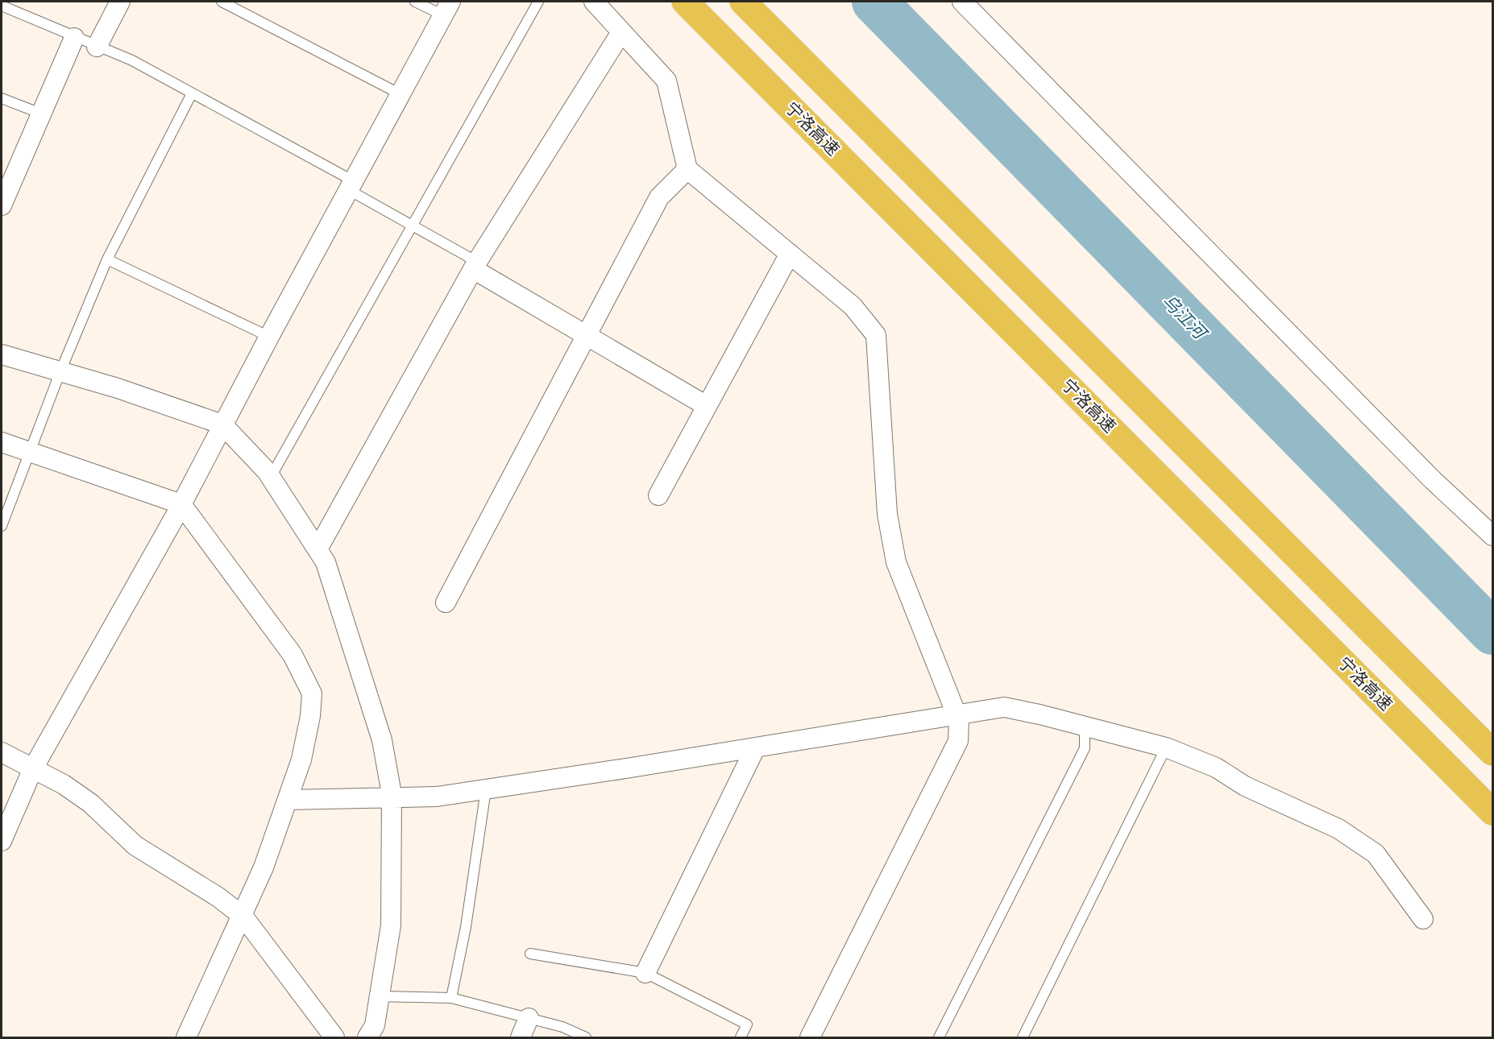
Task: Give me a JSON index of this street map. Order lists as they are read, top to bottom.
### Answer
{
  "streets": {
    "highway": ["宁洛高速"]
  },
  "water": ["乌江河"]
}
